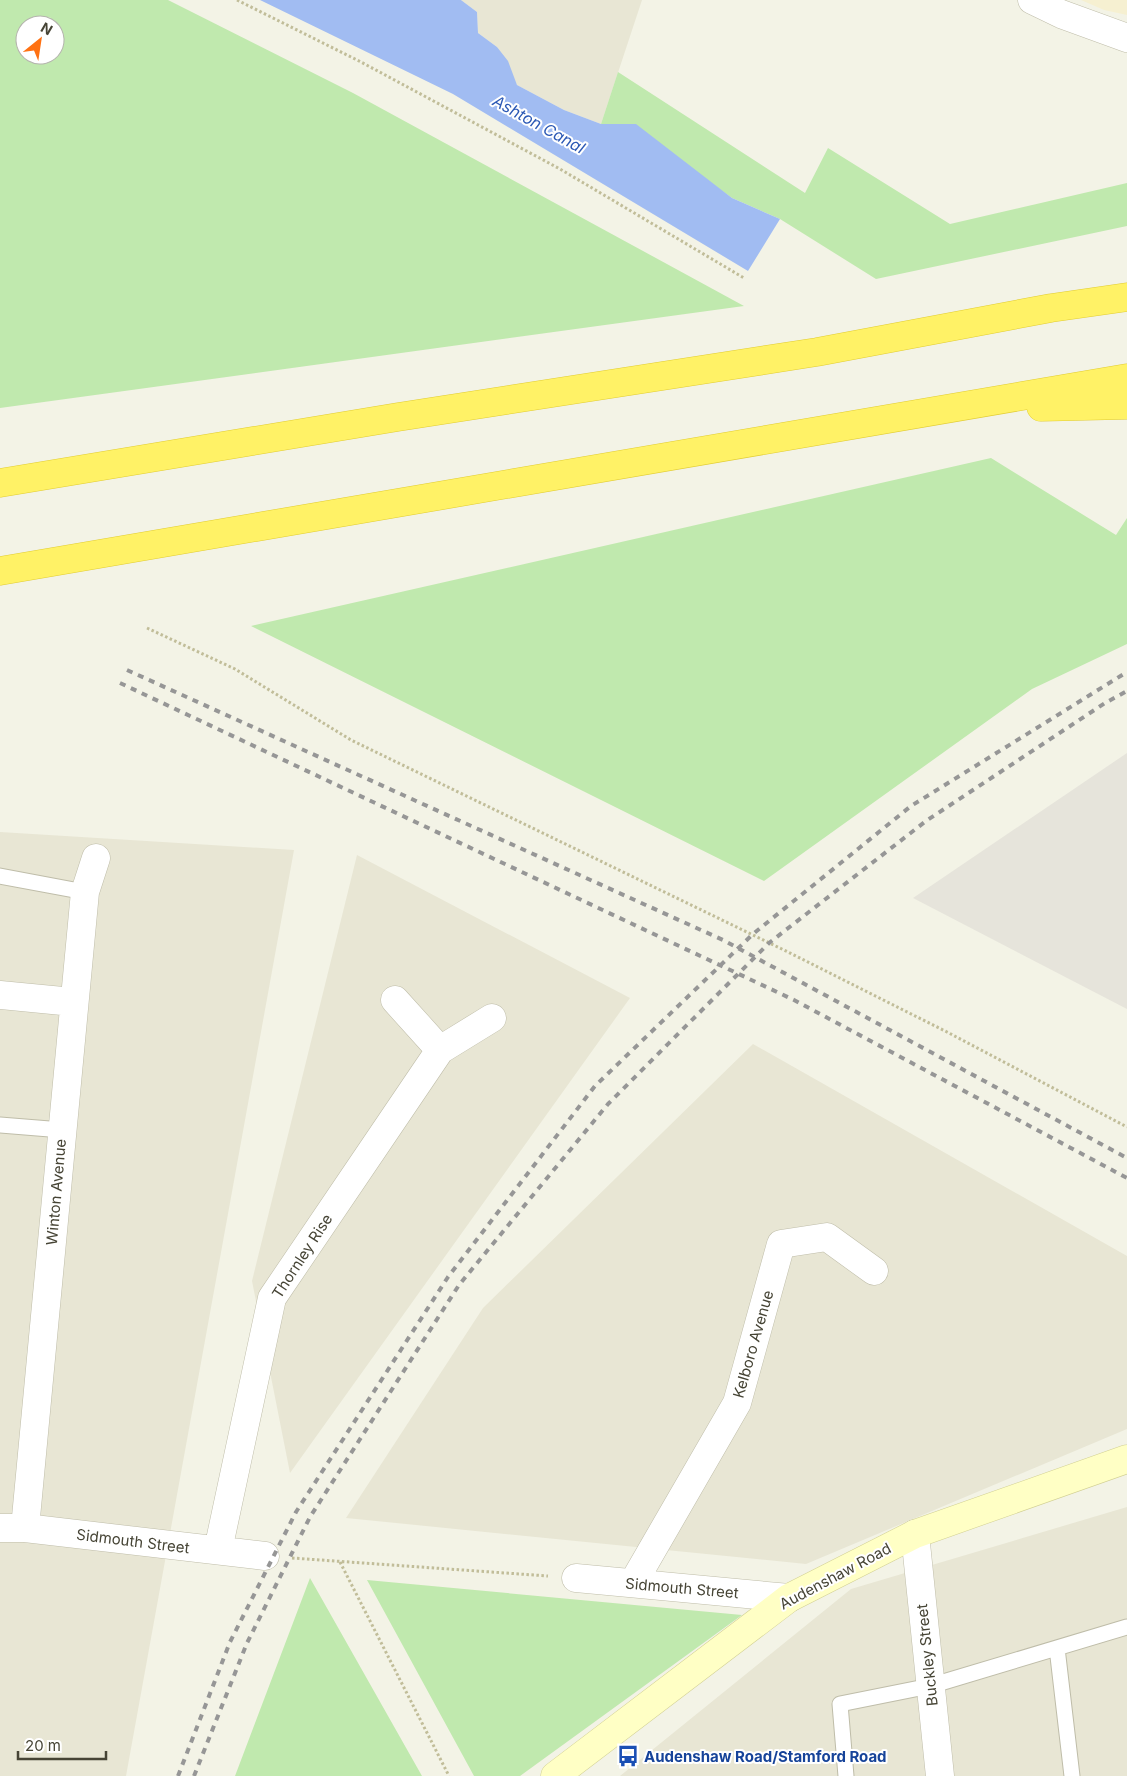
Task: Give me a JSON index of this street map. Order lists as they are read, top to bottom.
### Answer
{
  "streets": {
    "main road": ["Audenshaw Road"],
    "street": [
      "Winton Avenue",
      "Thornley Rise",
      "Kelboro Avenue",
      "Sidmouth Street",
      "Buckley Street"
    ]
  },
  "crossings": [
    ["Winton Avenue", "Sidmouth Street"],
    ["Thornley Rise", "Sidmouth Street"],
    ["Kelboro Avenue", "Sidmouth Street"],
    ["Sidmouth Street", "Audenshaw Road"],
    ["Audenshaw Road", "Buckley Street"]
  ],
  "water": ["Ashton Canal"],
  "places": {
    "bus stop": ["Audenshaw Road/Stamford Road"]
  },
  "scale_bar": "20 m",
  "north": "top right"
}
